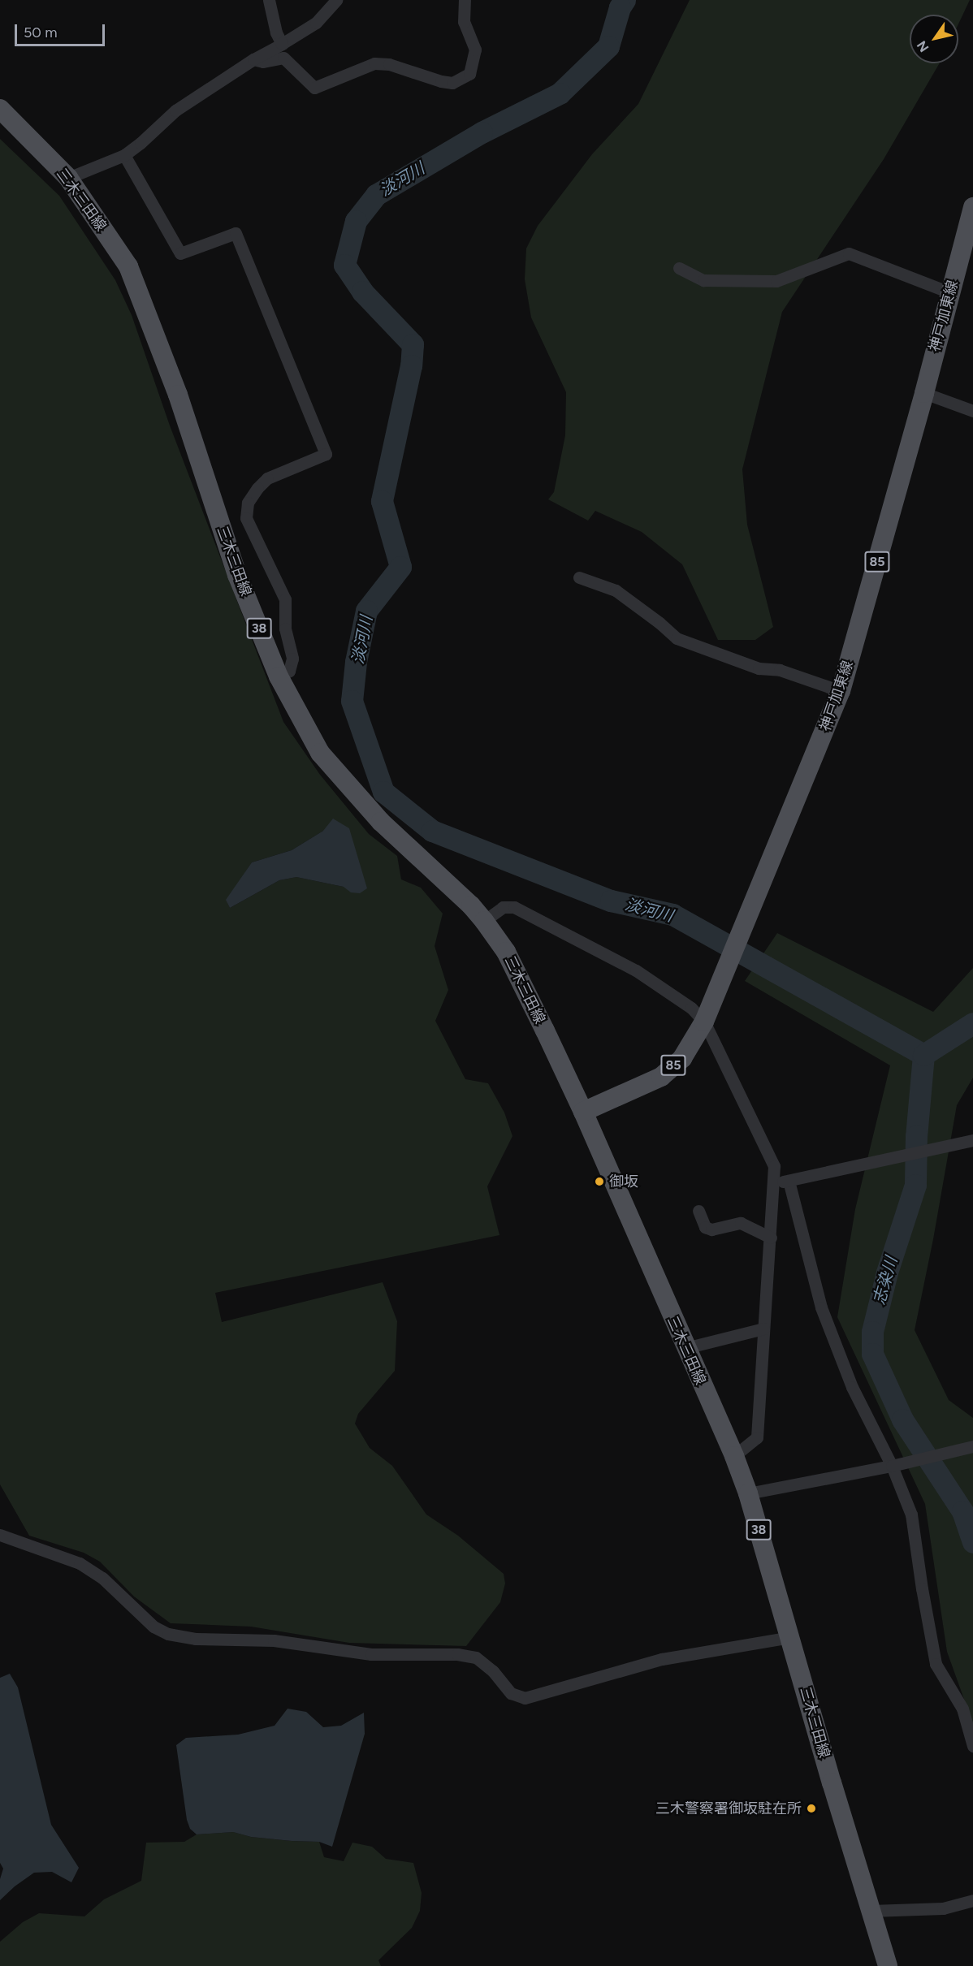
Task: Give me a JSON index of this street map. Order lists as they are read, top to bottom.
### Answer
{
  "streets": {
    "main road": [
      "三木三田線",
      "神戸加東線",
      "85",
      "38"
    ]
  },
  "crossings": [
    ["三木三田線", "神戸加東線"]
  ],
  "water": ["淡河川", "志染川"],
  "places": ["御坂", "三木警察署御坂駐在所"],
  "scale_bar": "50 m",
  "north": "bottom left"
}
